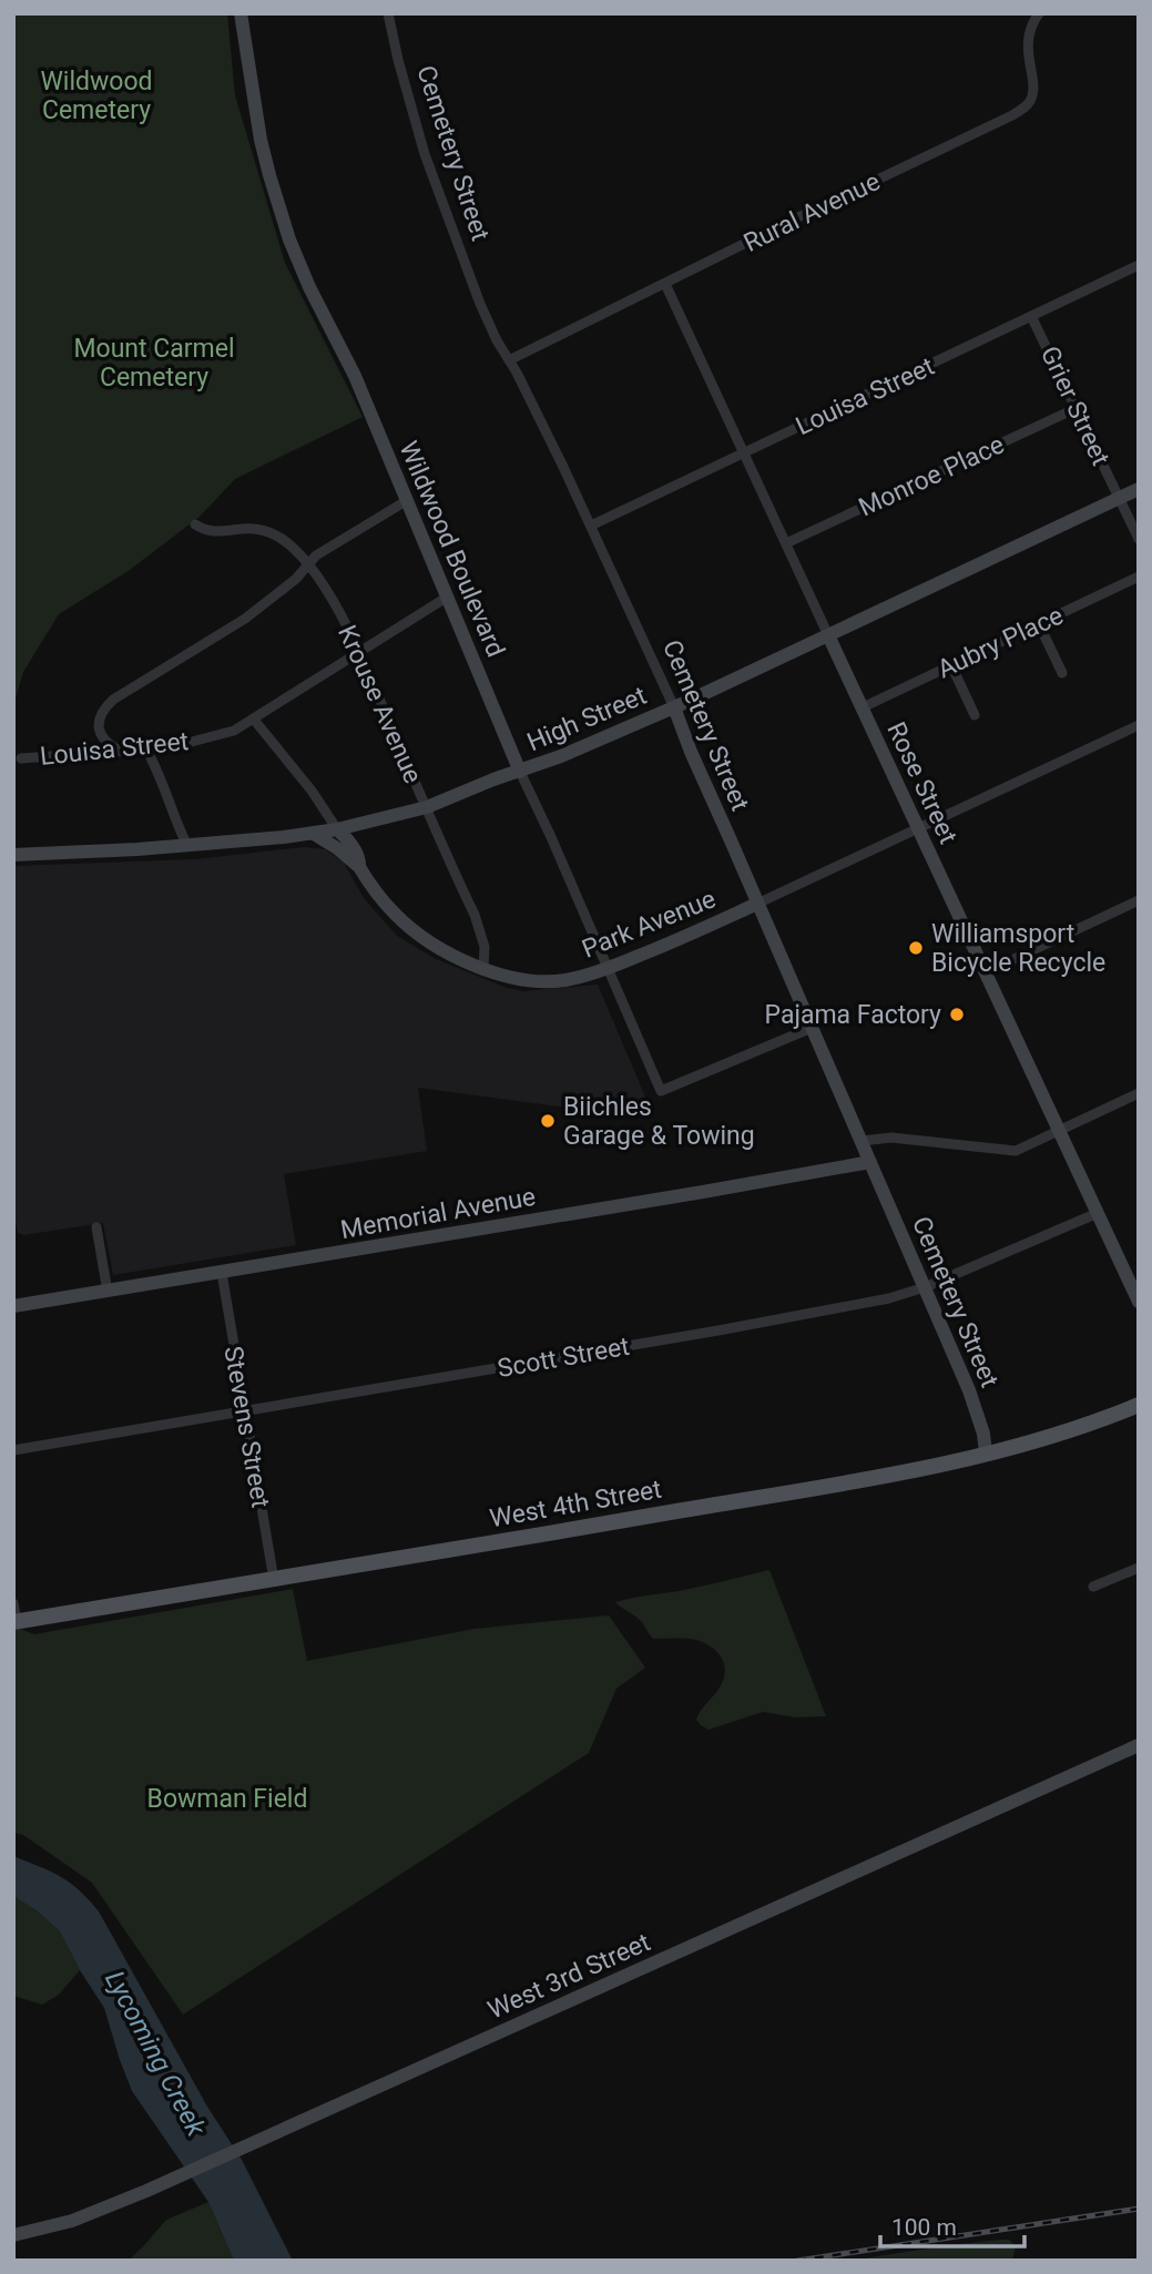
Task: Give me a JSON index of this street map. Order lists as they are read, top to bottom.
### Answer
{
  "streets": {
    "main road": ["West 4th Street"],
    "street": [
      "Cemetery Street",
      "Rural Avenue",
      "Louisa Street",
      "Grier Street",
      "Monroe Place",
      "Wildwood Boulevard",
      "Aubry Place",
      "Krouse Avenue",
      "High Street",
      "Rose Street",
      "Park Avenue",
      "Memorial Avenue",
      "Scott Street",
      "Stevens Street",
      "West 3rd Street"
    ]
  },
  "crossings": [
    ["Cemetery Street", "Rural Avenue"],
    ["Cemetery Street", "Louisa Street"],
    ["Cemetery Street", "Wildwood Boulevard"],
    ["Cemetery Street", "High Street"],
    ["Cemetery Street", "Park Avenue"],
    ["Cemetery Street", "Memorial Avenue"],
    ["Cemetery Street", "Scott Street"],
    ["Cemetery Street", "West 4th Street"],
    ["Rural Avenue", "Rose Street"],
    ["Louisa Street", "Grier Street"],
    ["Louisa Street", "Wildwood Boulevard"],
    ["Louisa Street", "Krouse Avenue"],
    ["Louisa Street", "Rose Street"],
    ["Louisa Street", "Park Avenue"],
    ["Grier Street", "Monroe Place"],
    ["Grier Street", "High Street"],
    ["Monroe Place", "Rose Street"],
    ["Wildwood Boulevard", "High Street"],
    ["Wildwood Boulevard", "Park Avenue"],
    ["Aubry Place", "Rose Street"],
    ["Krouse Avenue", "High Street"],
    ["Krouse Avenue", "Park Avenue"],
    ["High Street", "Rose Street"],
    ["High Street", "Park Avenue"],
    ["Rose Street", "Park Avenue"],
    ["Rose Street", "Scott Street"],
    ["Memorial Avenue", "Stevens Street"],
    ["Scott Street", "Stevens Street"],
    ["Stevens Street", "West 4th Street"]
  ],
  "water": ["Lycoming Creek"],
  "parks": ["Wildwood Cemetery", "Mount Carmel Cemetery", "Bowman Field"],
  "places": ["Williamsport Bicycle Recycle", "Pajama Factory", "Biichles Garage & Towing"],
  "scale_bar": "100 m"
}
